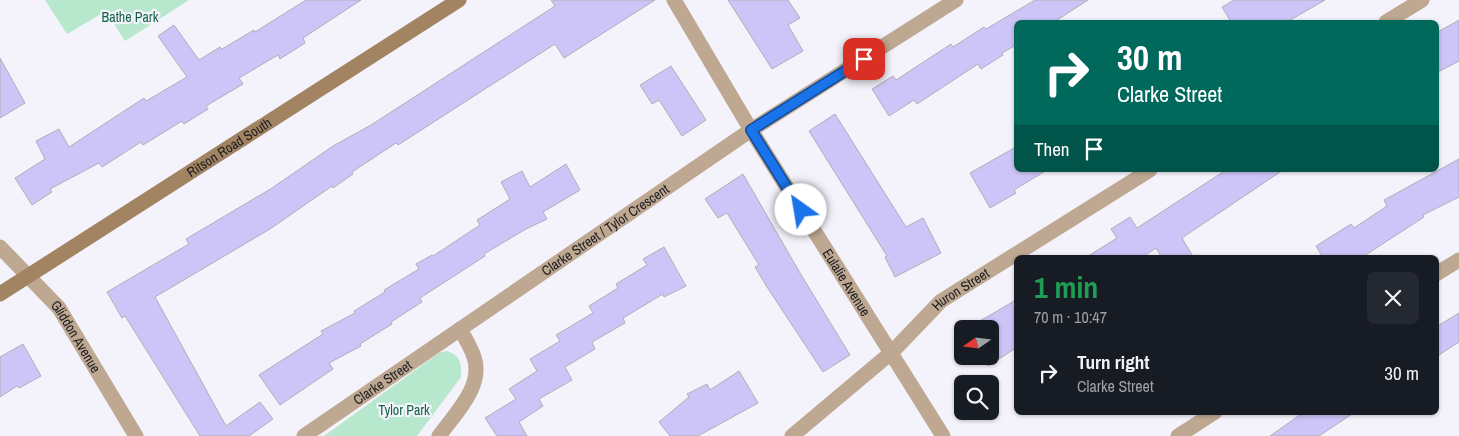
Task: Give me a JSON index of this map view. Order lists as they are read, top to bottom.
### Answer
{
  "streets": {
    "main road": ["Ritson Road South"],
    "street": [
      "Clarke Street / Tylor Crescent",
      "Eulalie Avenue",
      "Huron Street",
      "Gliddon Avenue",
      "Clarke Street"
    ]
  },
  "crossings": [
    ["Ritson Road South", "Gliddon Avenue"],
    ["Clarke Street / Tylor Crescent", "Eulalie Avenue"],
    ["Clarke Street / Tylor Crescent", "Clarke Street"],
    ["Eulalie Avenue", "Huron Street"]
  ],
  "parks": ["Bathe Park", "Tylor Park"],
  "north": "left",
  "page": {
    "turn": ["30 m", "Clarke Street"],
    "then": "Then",
    "heading": ["1 min", "70 m · 10:47"],
    "list": [
      {
        "name": "Turn right",
        "note": "Clarke Street",
        "value": "30 m"
      }
    ]
  }
}
